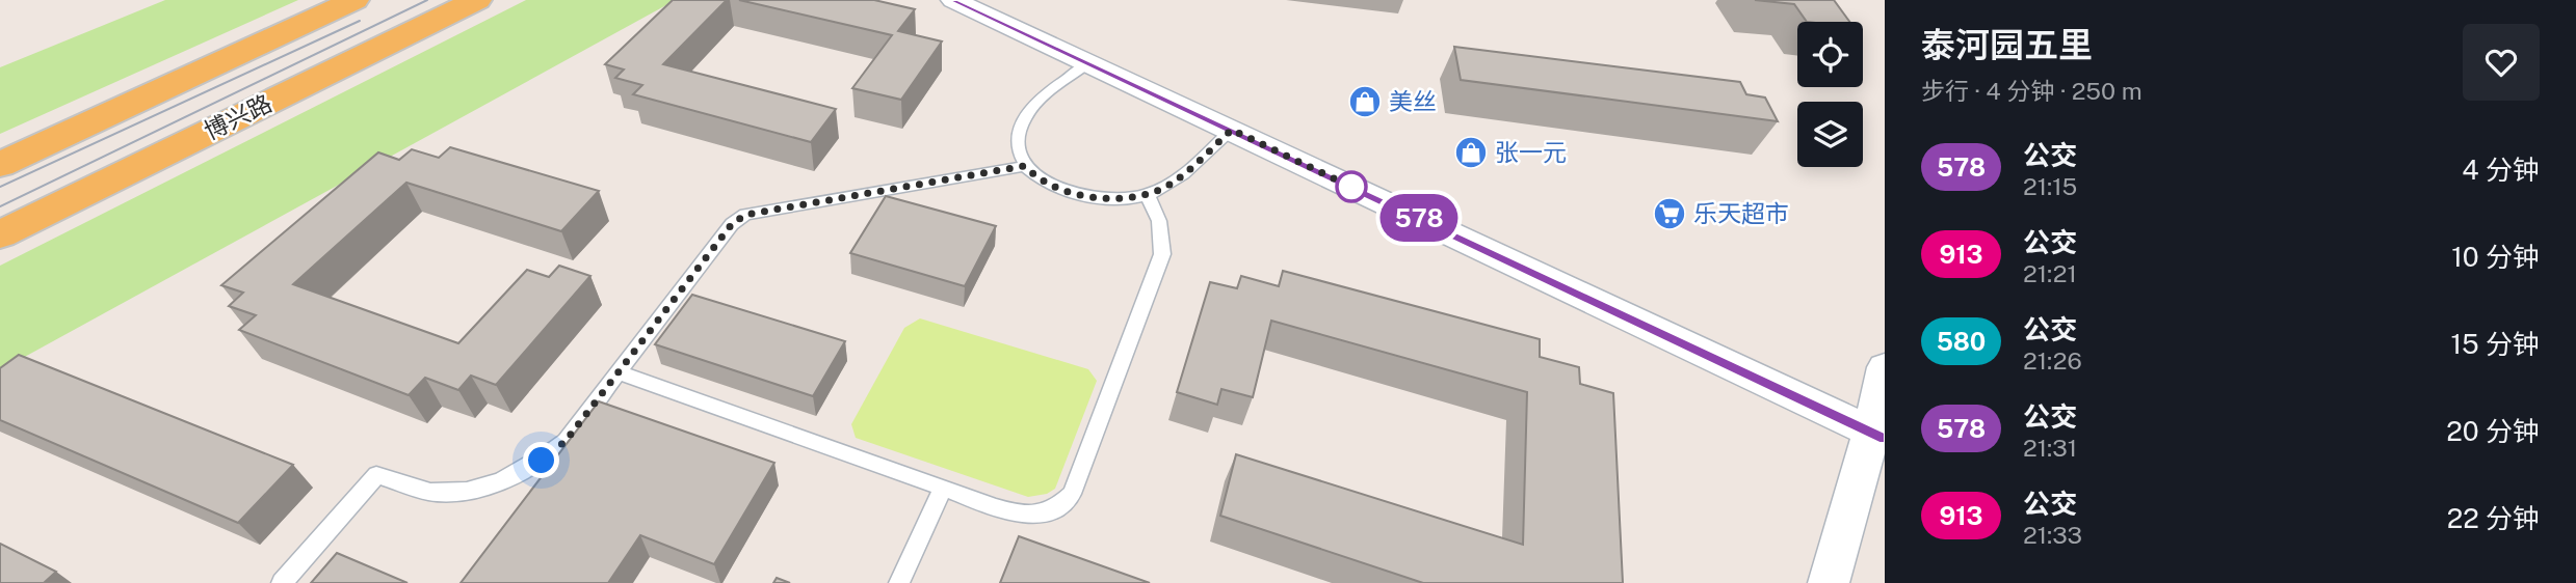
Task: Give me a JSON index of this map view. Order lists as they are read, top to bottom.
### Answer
{
  "streets": {
    "main road": ["博兴路"]
  },
  "places": {
    "shop": ["美丝", "张一元"],
    "supermarket": ["乐天超市"]
  },
  "lines": ["bus line 578"],
  "page": {
    "on_map": "578",
    "heading": ["泰河园五里", "步行 · 4 分钟 · 250 m"],
    "list": [
      {
        "mark": "578",
        "name": "公交",
        "note": "21:15",
        "value": "4 分钟"
      },
      {
        "mark": "913",
        "name": "公交",
        "note": "21:21",
        "value": "10 分钟"
      },
      {
        "mark": "580",
        "name": "公交",
        "note": "21:26",
        "value": "15 分钟"
      },
      {
        "mark": "578",
        "name": "公交",
        "note": "21:31",
        "value": "20 分钟"
      },
      {
        "mark": "913",
        "name": "公交",
        "note": "21:33",
        "value": "22 分钟"
      }
    ]
  }
}
